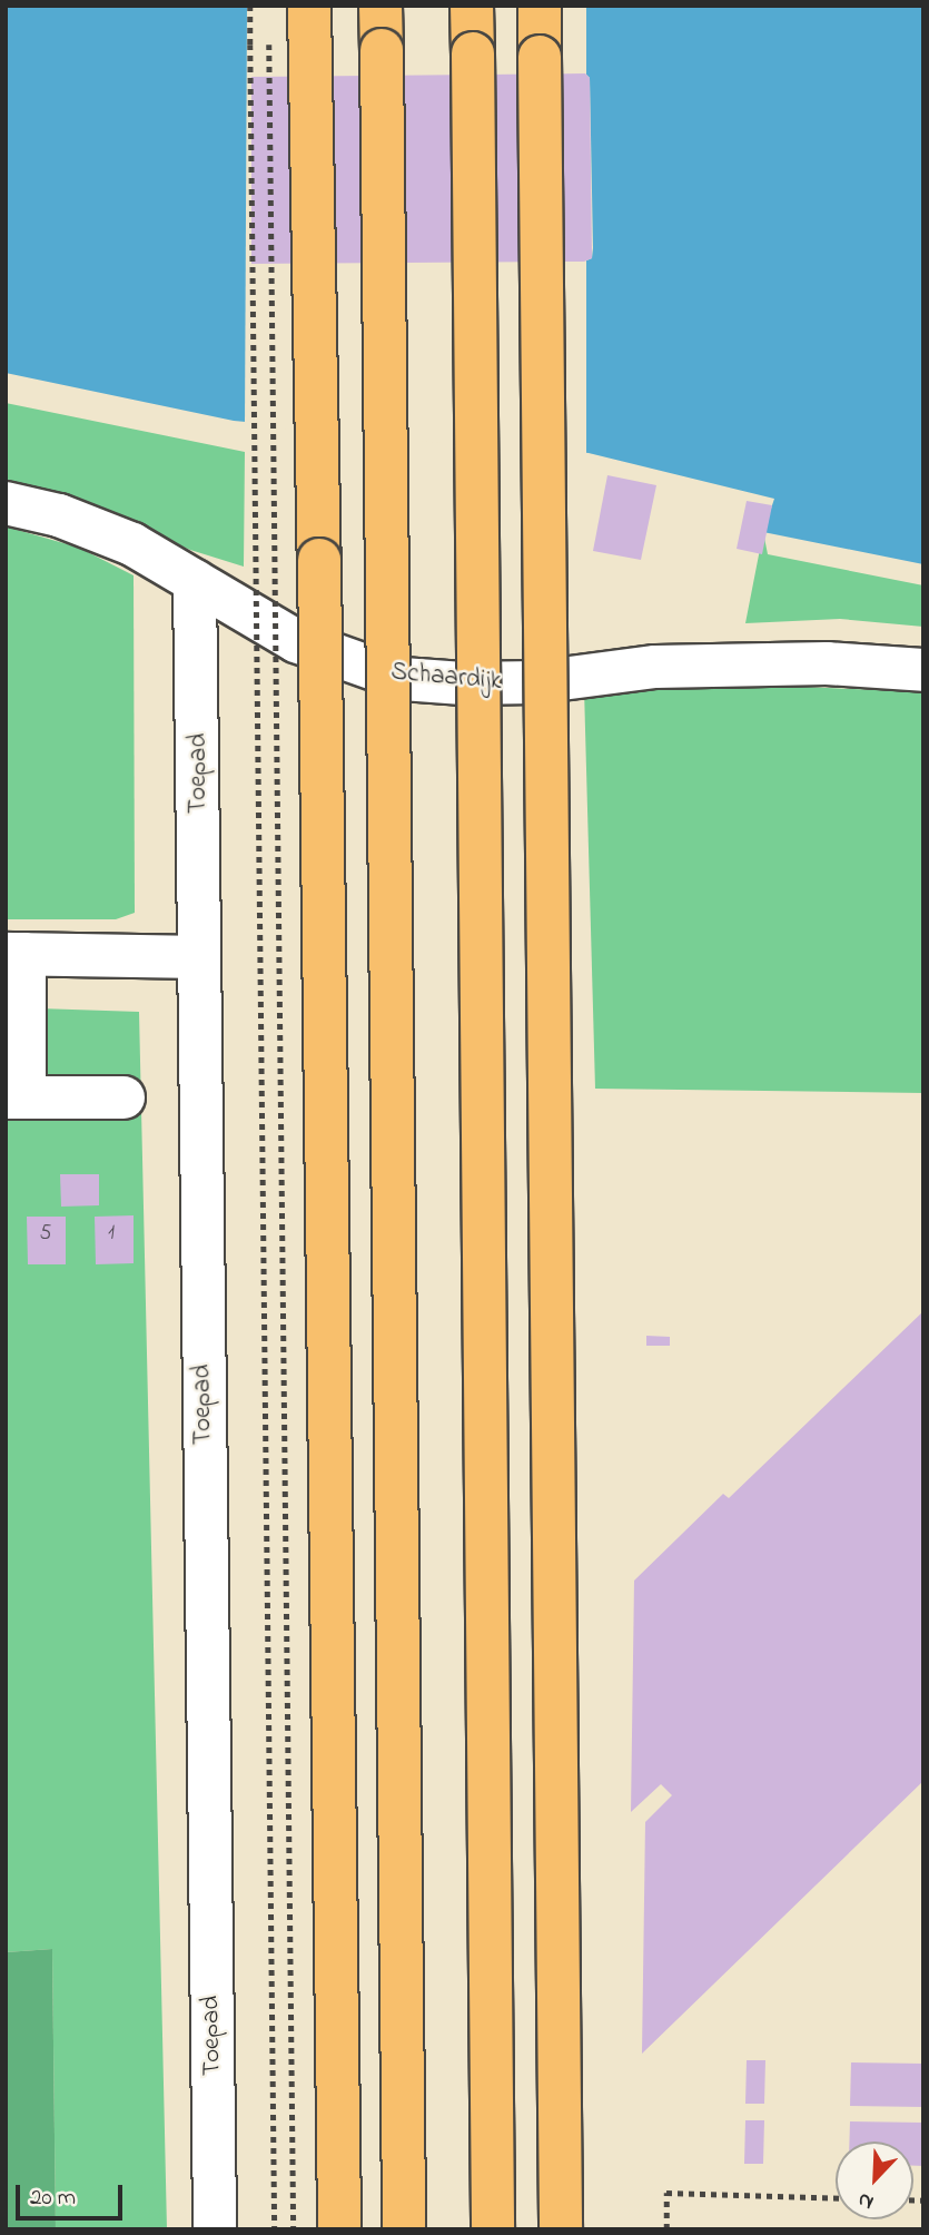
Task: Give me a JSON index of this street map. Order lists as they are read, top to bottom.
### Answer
{
  "streets": {
    "street": ["Schaardijk", "Toepad"]
  },
  "crossings": [
    ["Schaardijk", "Toepad"]
  ],
  "house_numbers": ["1", "5"],
  "scale_bar": "20 m",
  "north": "bottom left"
}
